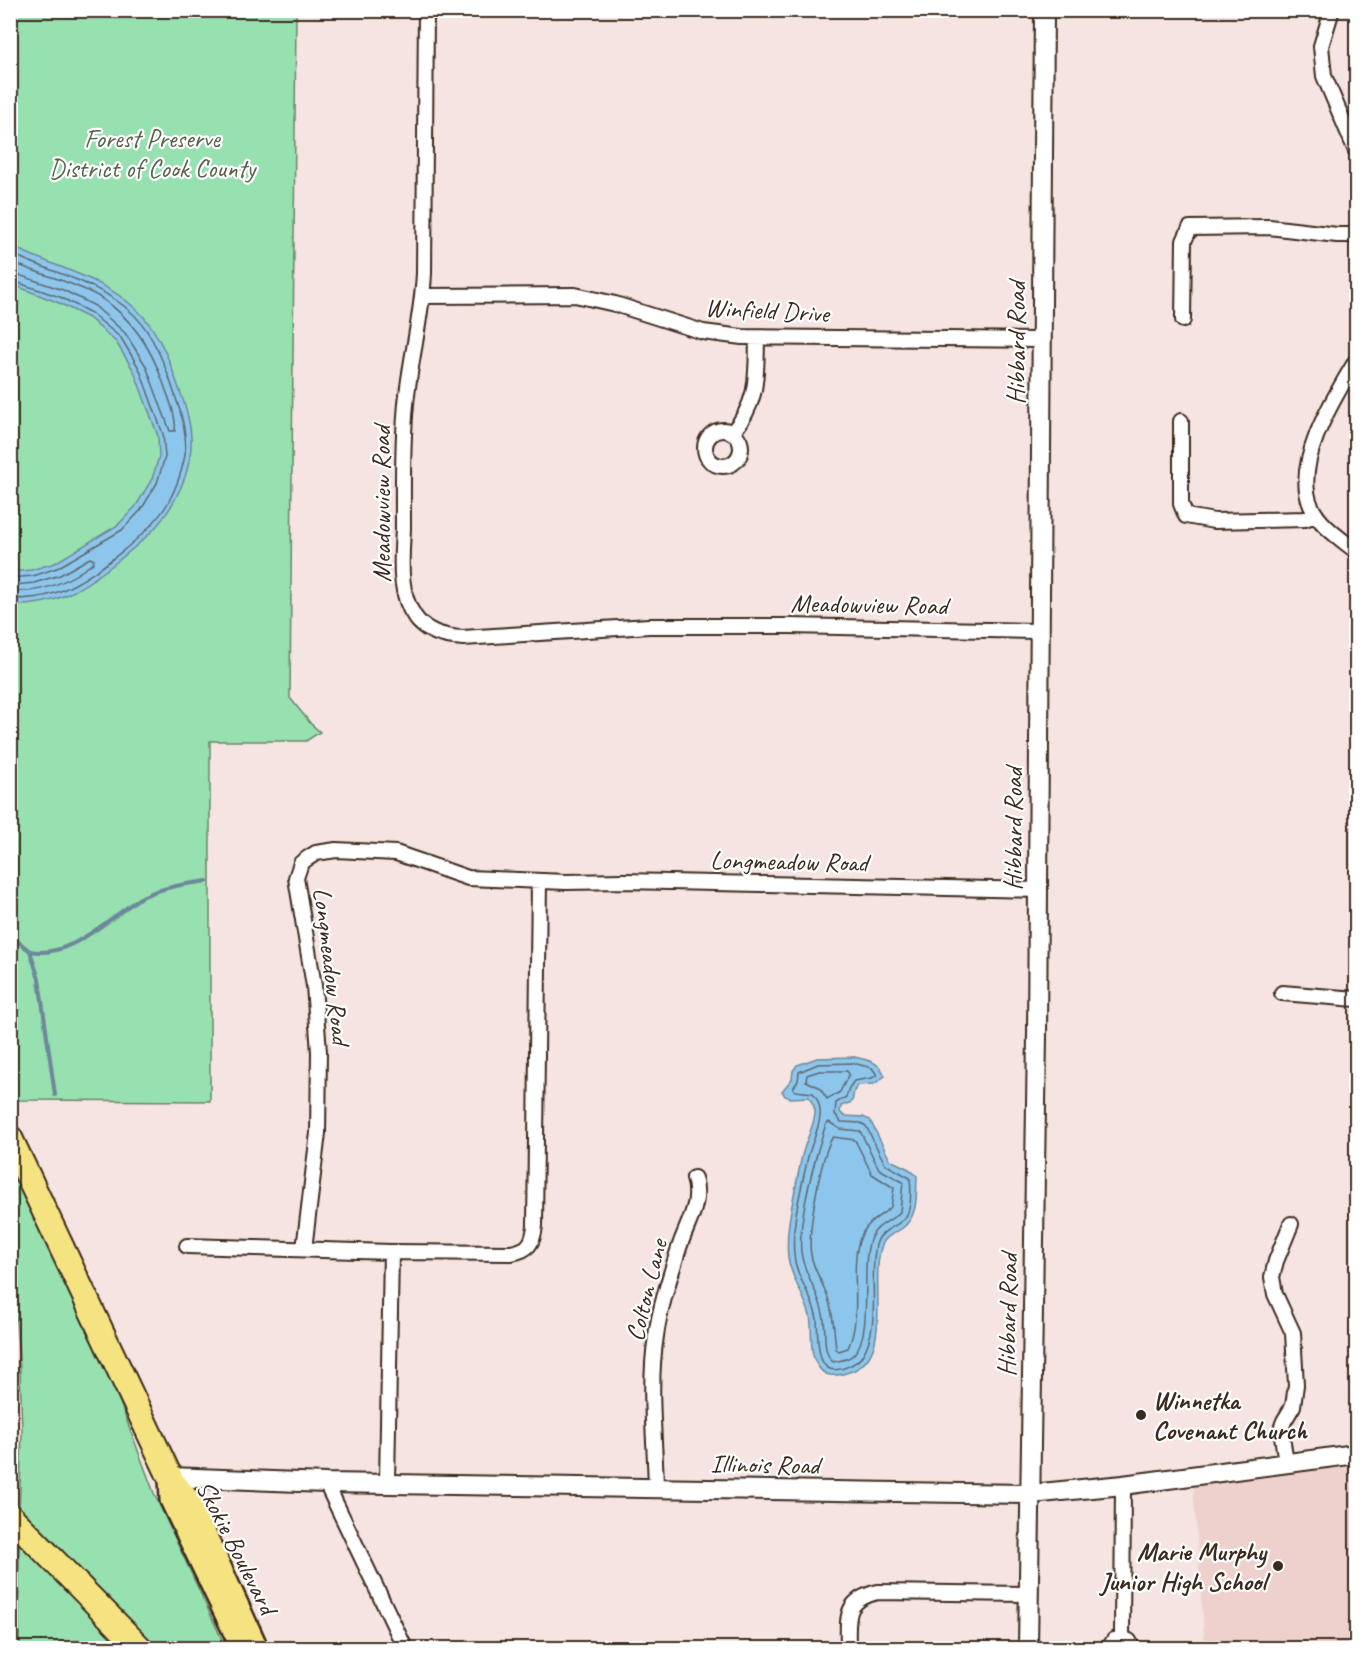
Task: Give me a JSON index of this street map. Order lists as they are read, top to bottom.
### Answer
{
  "streets": {
    "main road": ["Skokie Boulevard"],
    "street": [
      "Winfield Drive",
      "Hibbard Road",
      "Meadowview Road",
      "Longmeadow Road",
      "Colton Lane",
      "Illinois Road"
    ]
  },
  "crossings": [
    ["Winfield Drive", "Hibbard Road"],
    ["Winfield Drive", "Meadowview Road"],
    ["Hibbard Road", "Meadowview Road"],
    ["Hibbard Road", "Longmeadow Road"],
    ["Hibbard Road", "Illinois Road"],
    ["Colton Lane", "Illinois Road"],
    ["Illinois Road", "Skokie Boulevard"]
  ],
  "parks": ["Forest Preserve District of Cook County"],
  "places": ["Winnetka Covenant Church", "Marie Murphy Junior High School"]
}
